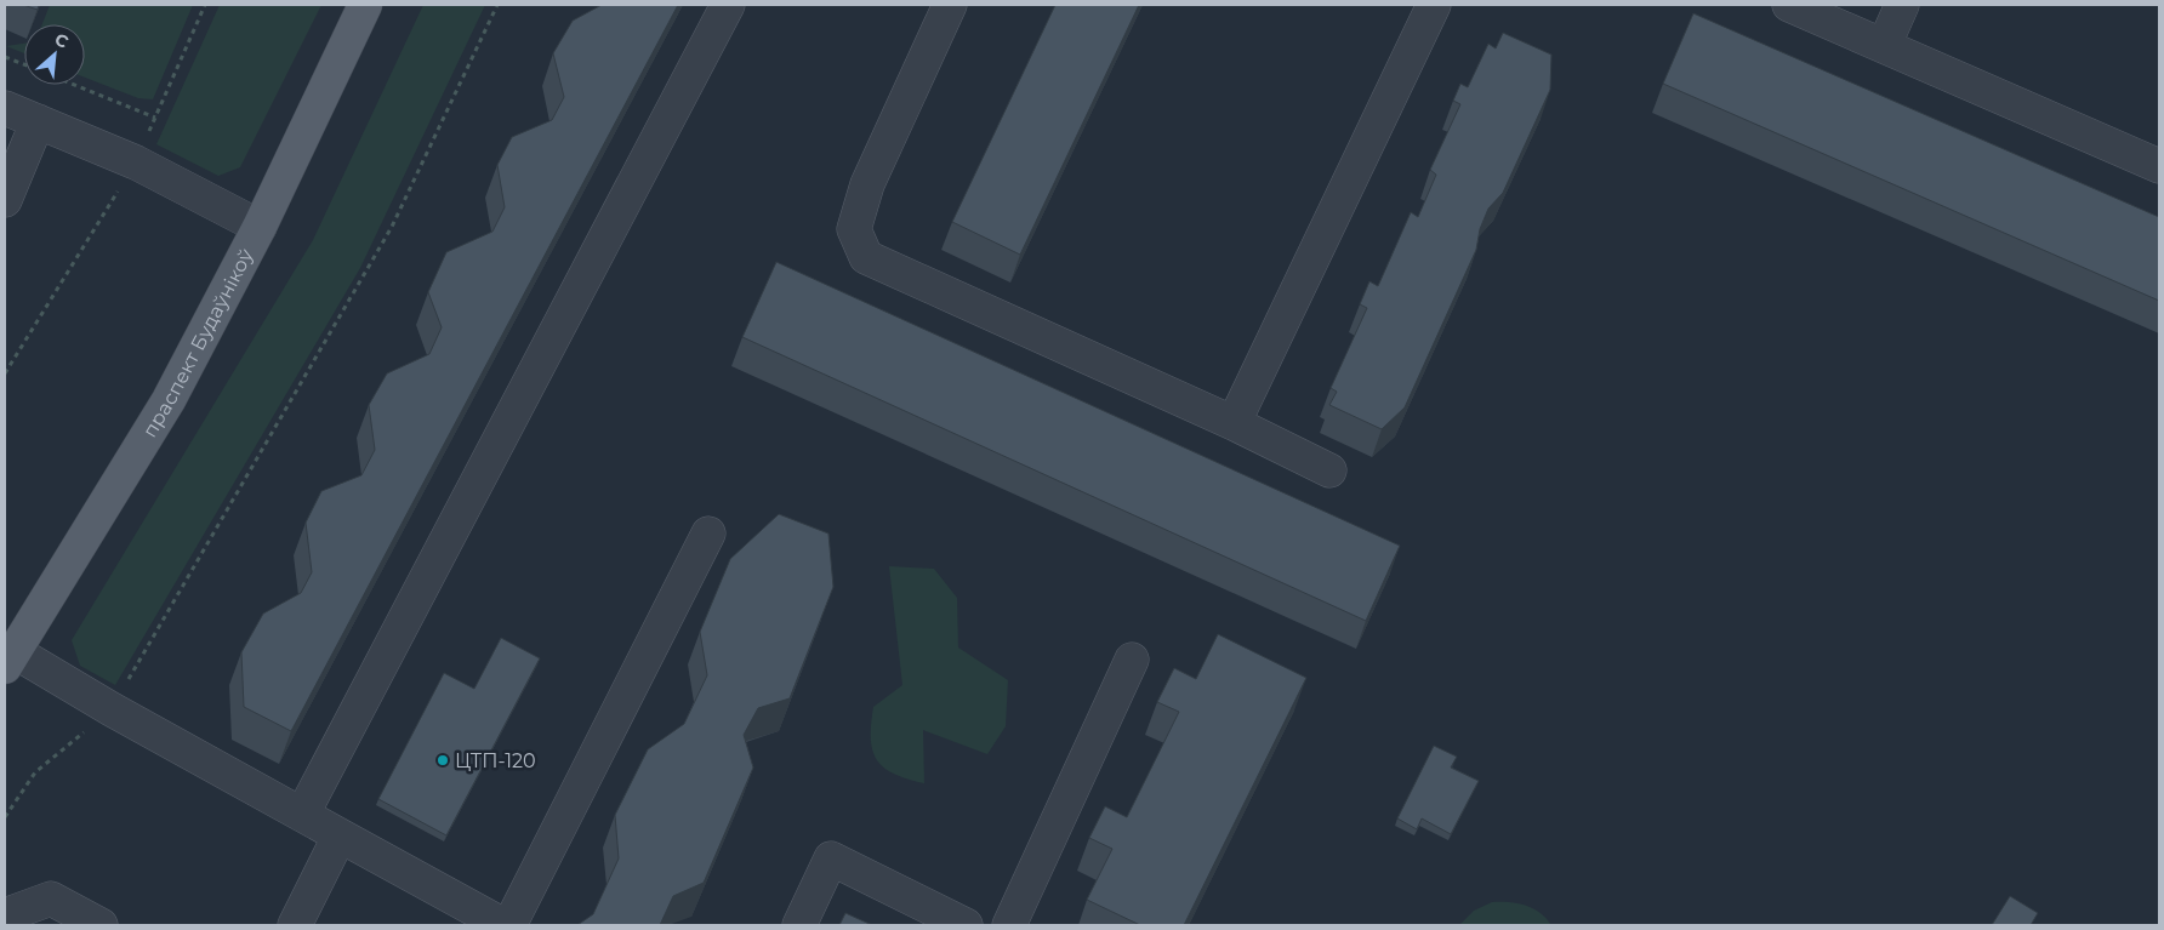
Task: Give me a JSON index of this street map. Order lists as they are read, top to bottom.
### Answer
{
  "streets": {
    "main road": ["праспект Будаўнікоў"]
  },
  "places": ["ЦТП-120"],
  "north": "top right"
}
